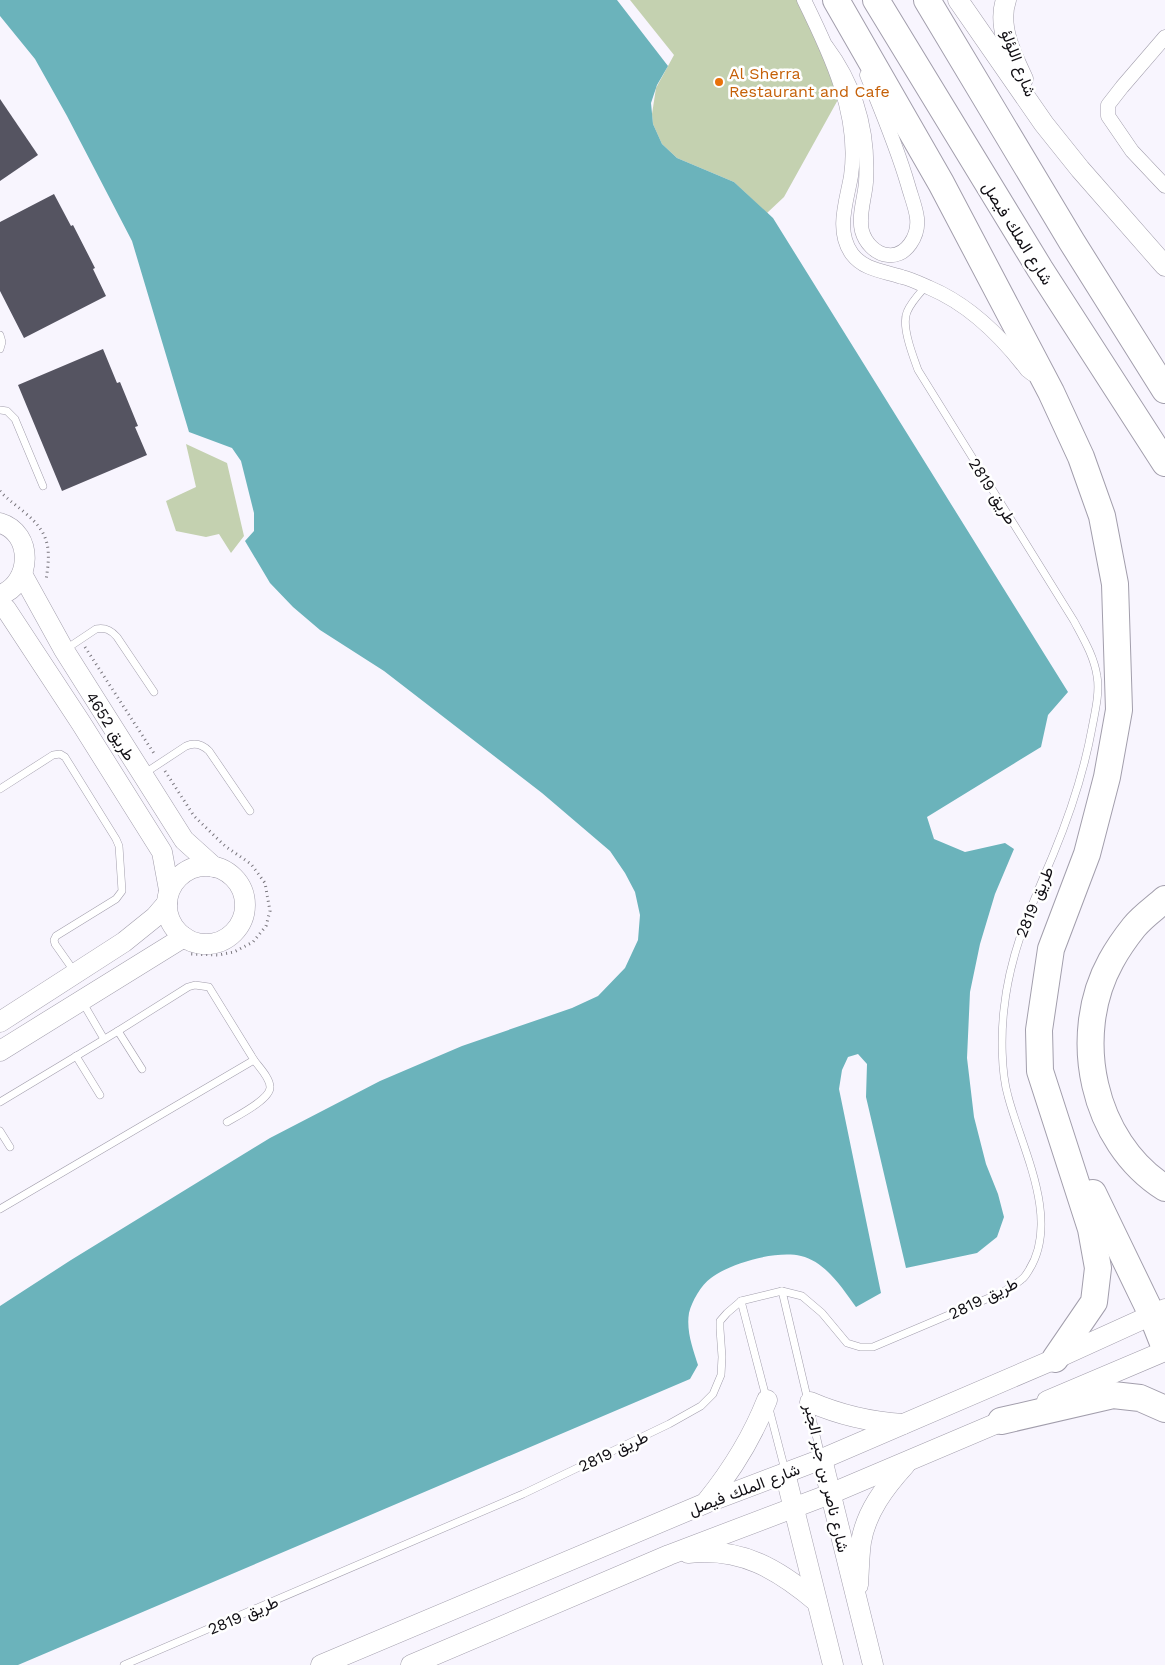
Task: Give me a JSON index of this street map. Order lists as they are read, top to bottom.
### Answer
{
  "streets": {
    "highway": ["شارع الملك فيصل"],
    "street": ["شارع اللؤلؤ", "طريق 4652", "شارع ناصر بن جبر الجبر"],
    "lane": ["طريق 2819"]
  },
  "crossings": [
    ["شارع الملك فيصل", "شارع ناصر بن جبر الجبر"],
    ["طريق 2819", "شارع ناصر بن جبر الجبر"]
  ],
  "places": ["Al Sherra Restaurant and Cafe"]
}
